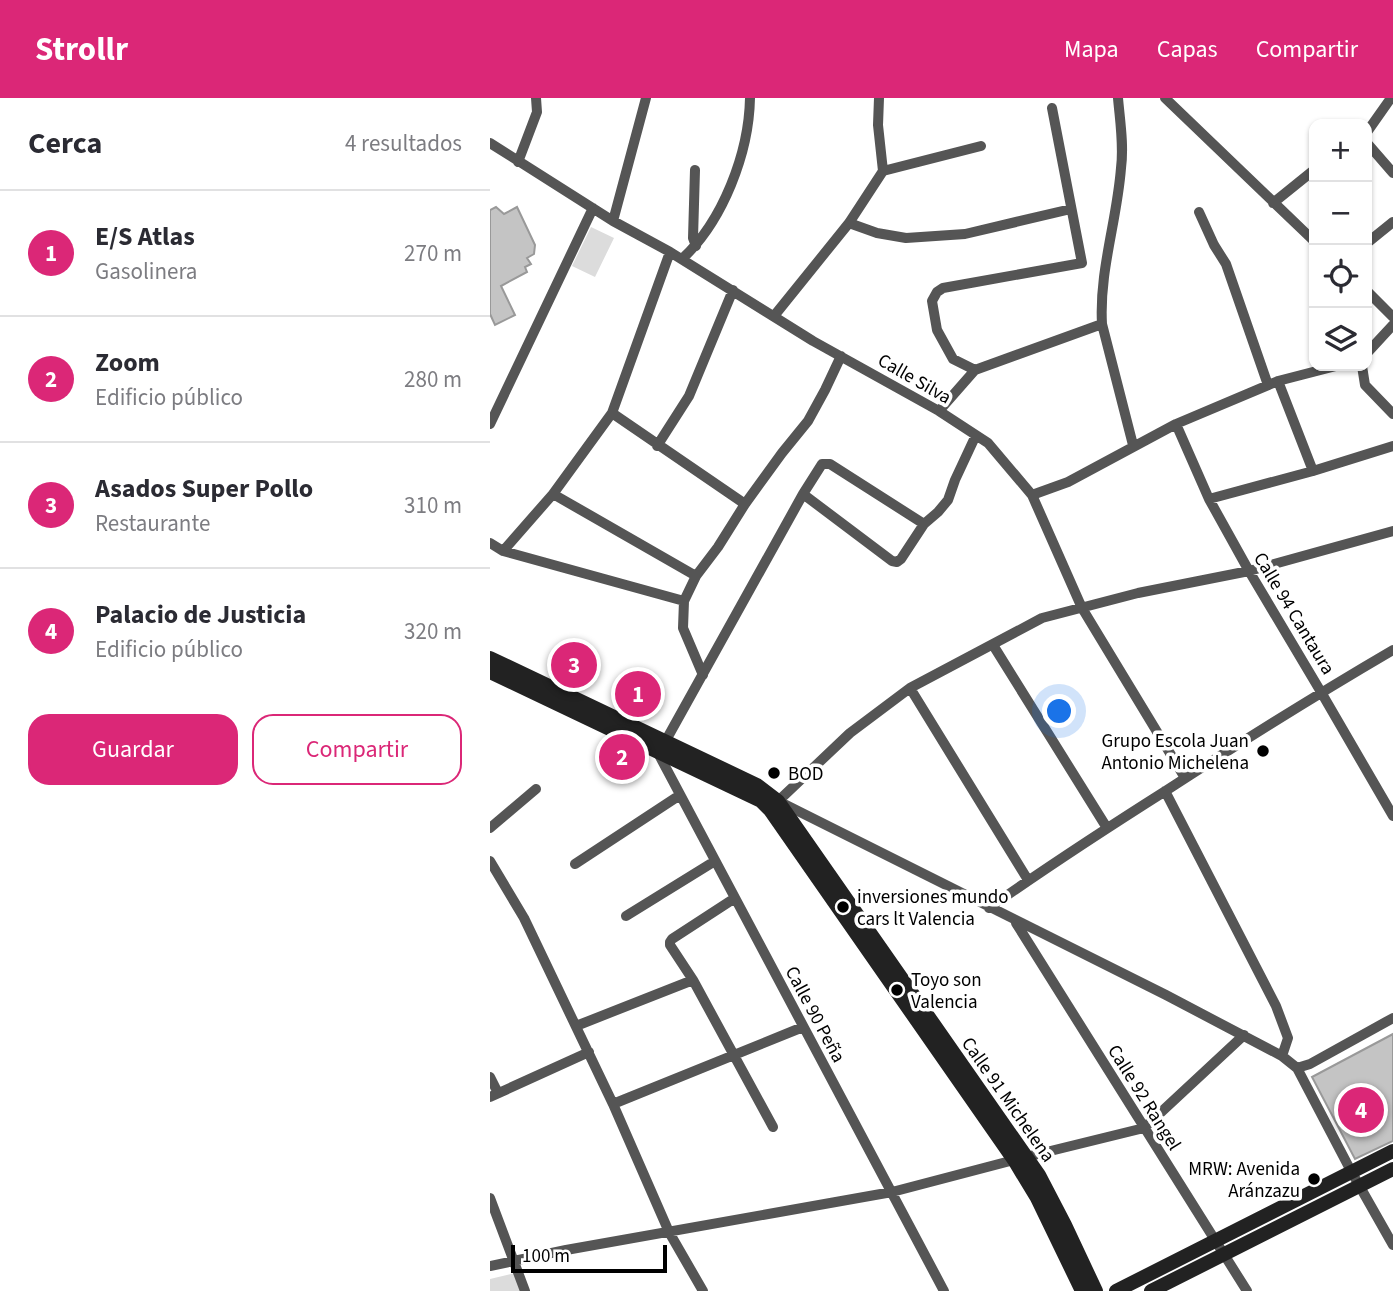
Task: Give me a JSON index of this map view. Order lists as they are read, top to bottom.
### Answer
{
  "streets": {
    "street": [
      "Calle Silva",
      "Calle 94 Cantaura",
      "Calle 90 Peña",
      "Calle 92 Rangel",
      "Calle 91 Michelena"
    ]
  },
  "places": [
    "Grupo Escola Juan Antonio Michelena",
    "BOD",
    "inversiones mundo cars lt Valencia",
    "Toyo son Valencia",
    "MRW: Avenida Aránzazu"
  ],
  "scale_bar": "100 m",
  "page": {
    "header": "Strollr",
    "nav": ["Mapa", "Capas", "Compartir"],
    "heading": ["Cerca", "4 resultados"],
    "map_buttons": ["+", "−"],
    "list": [
      {
        "mark": "1",
        "name": "E/S Atlas",
        "note": "Gasolinera",
        "value": "270 m"
      },
      {
        "mark": "2",
        "name": "Zoom",
        "note": "Edificio público",
        "value": "280 m"
      },
      {
        "mark": "3",
        "name": "Asados Super Pollo",
        "note": "Restaurante",
        "value": "310 m"
      },
      {
        "mark": "4",
        "name": "Palacio de Justicia",
        "note": "Edificio público",
        "value": "320 m"
      }
    ],
    "pins": [
      "3",
      "1",
      "2",
      "4"
    ],
    "buttons": ["Guardar", "Compartir"],
    "scale": "100 m"
  }
}
